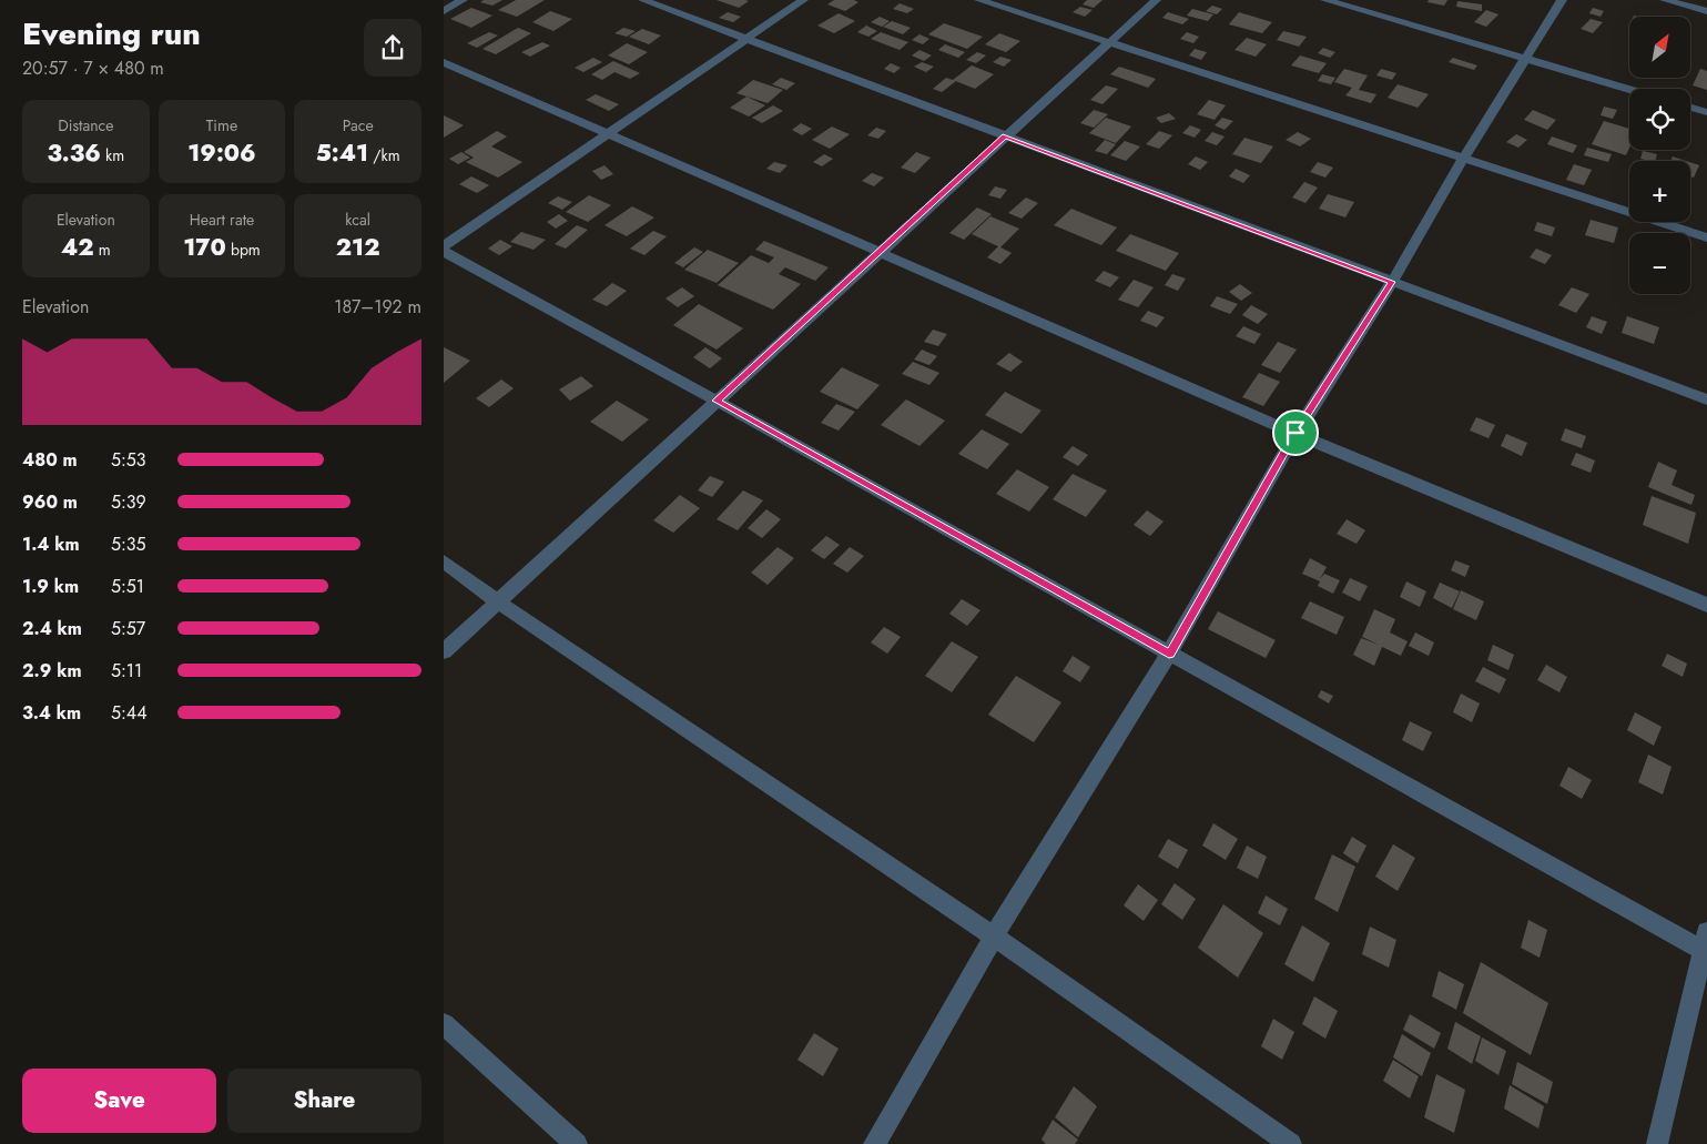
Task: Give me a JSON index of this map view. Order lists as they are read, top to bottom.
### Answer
{
  "north": "top right",
  "page": {
    "heading": ["Evening run", "20:57 · 7 × 480 m"],
    "map_buttons": ["+", "−"],
    "stats": [
      ["Distance", "3.36 km"],
      ["Time", "19:06"],
      ["Pace", "5:41 /km"],
      ["Elevation", "42 m"],
      ["Heart rate", "170 bpm"],
      ["kcal", "212"]
    ],
    "chart": ["Elevation", "187–192 m"],
    "list": [
      {
        "name": "480 m",
        "note": "5:53"
      },
      {
        "name": "960 m",
        "note": "5:39"
      },
      {
        "name": "1.4 km",
        "note": "5:35"
      },
      {
        "name": "1.9 km",
        "note": "5:51"
      },
      {
        "name": "2.4 km",
        "note": "5:57"
      },
      {
        "name": "2.9 km",
        "note": "5:11"
      },
      {
        "name": "3.4 km",
        "note": "5:44"
      }
    ],
    "buttons": ["Save", "Share"]
  }
}
